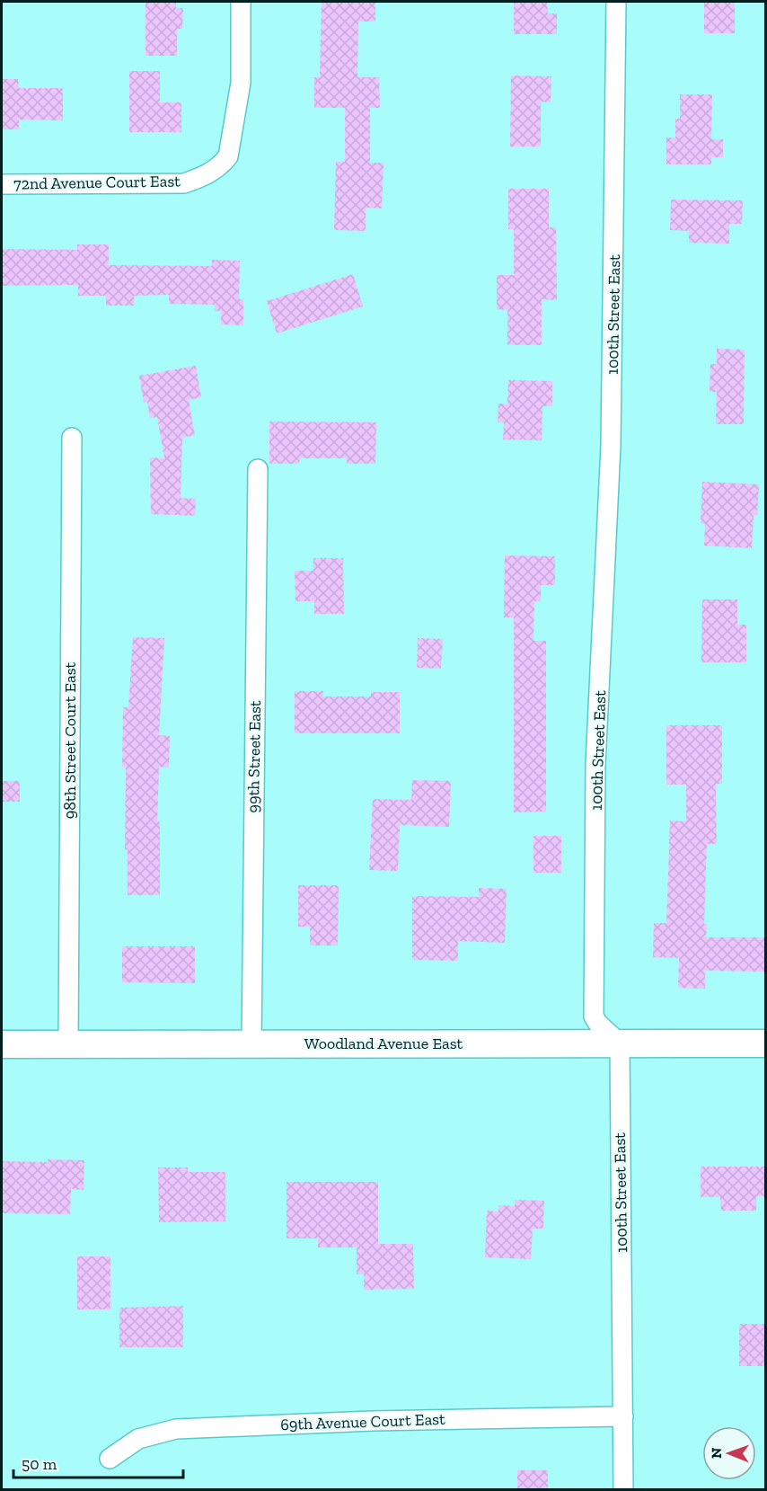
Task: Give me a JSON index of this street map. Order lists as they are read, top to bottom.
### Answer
{
  "streets": {
    "street": [
      "72nd Avenue Court East",
      "100th Street East",
      "98th Street Court East",
      "99th Street East",
      "Woodland Avenue East",
      "69th Avenue Court East"
    ]
  },
  "crossings": [
    ["100th Street East", "Woodland Avenue East"],
    ["100th Street East", "69th Avenue Court East"],
    ["98th Street Court East", "Woodland Avenue East"],
    ["99th Street East", "Woodland Avenue East"]
  ],
  "scale_bar": "50 m",
  "north": "left"
}
